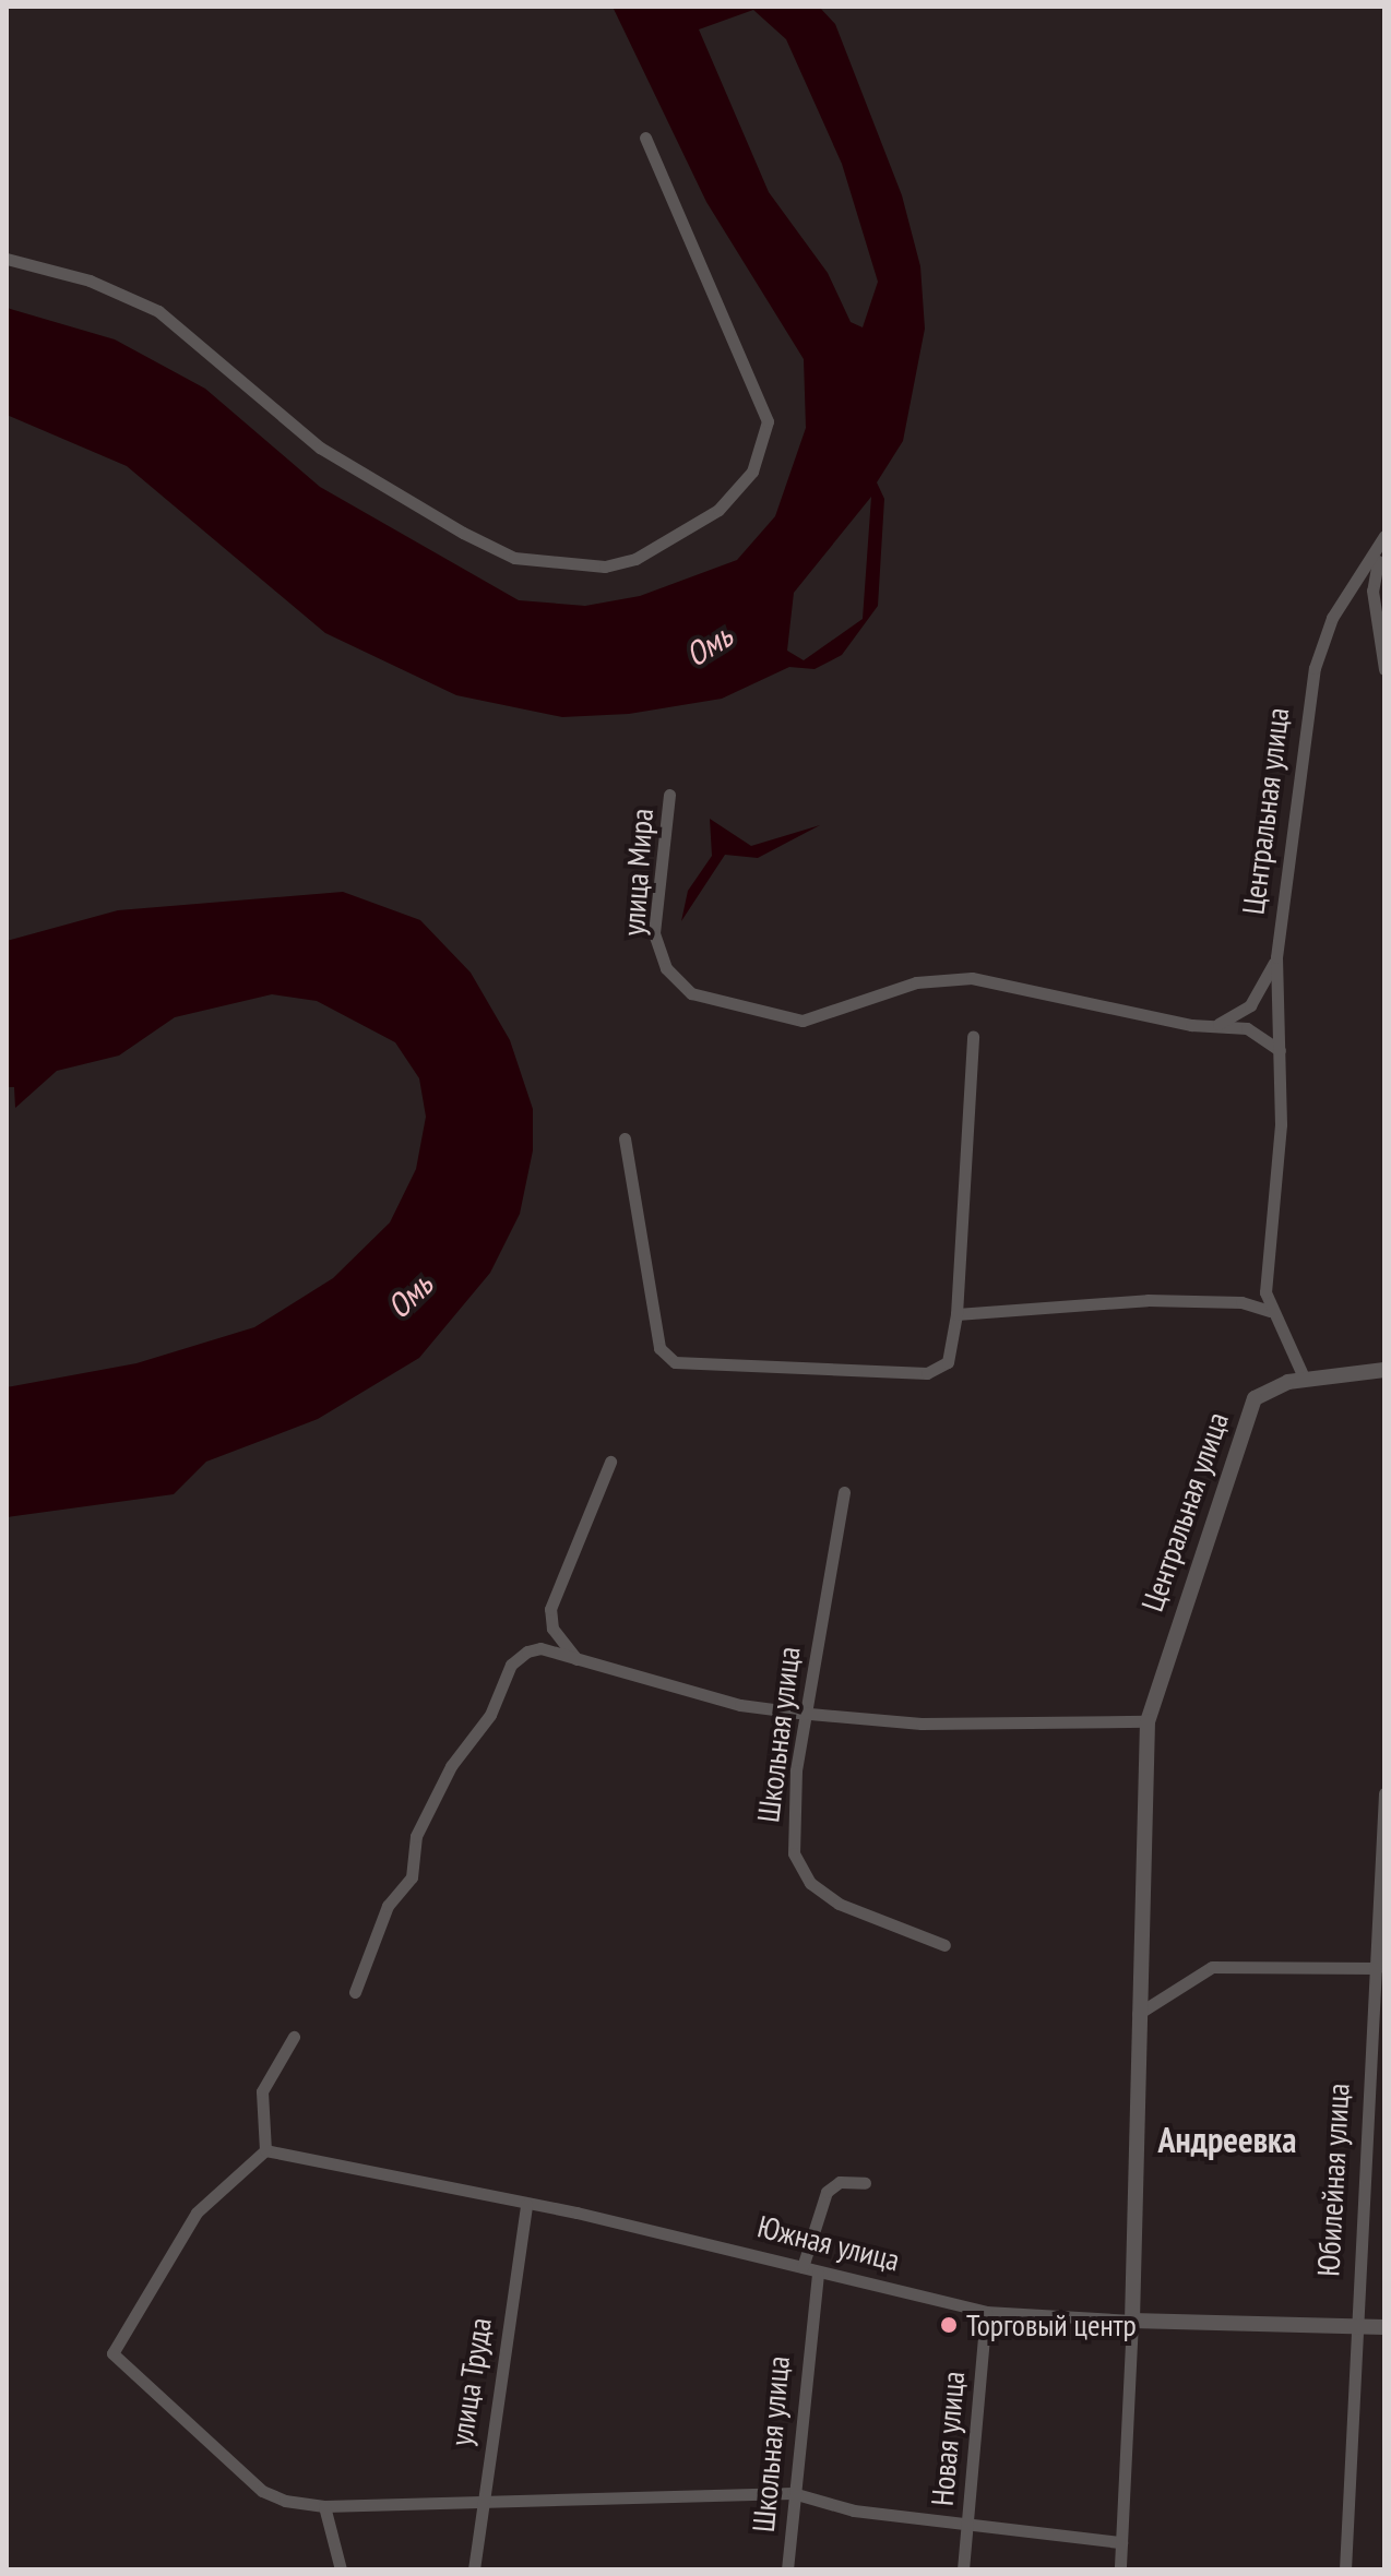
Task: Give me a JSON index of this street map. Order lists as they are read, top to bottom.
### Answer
{
  "streets": {
    "street": [
      "Центральная улица",
      "улица Мира",
      "Школьная улица",
      "Юбилейная улица",
      "Южная улица",
      "улица Труда",
      "Новая улица"
    ]
  },
  "crossings": [
    ["Центральная улица", "Южная улица"],
    ["Школьная улица", "Южная улица"],
    ["Юбилейная улица", "Южная улица"],
    ["Южная улица", "улица Труда"],
    ["Южная улица", "Новая улица"]
  ],
  "districts": ["Андреевка"],
  "water": ["Омь"],
  "places": ["Торговый центр"]
}
